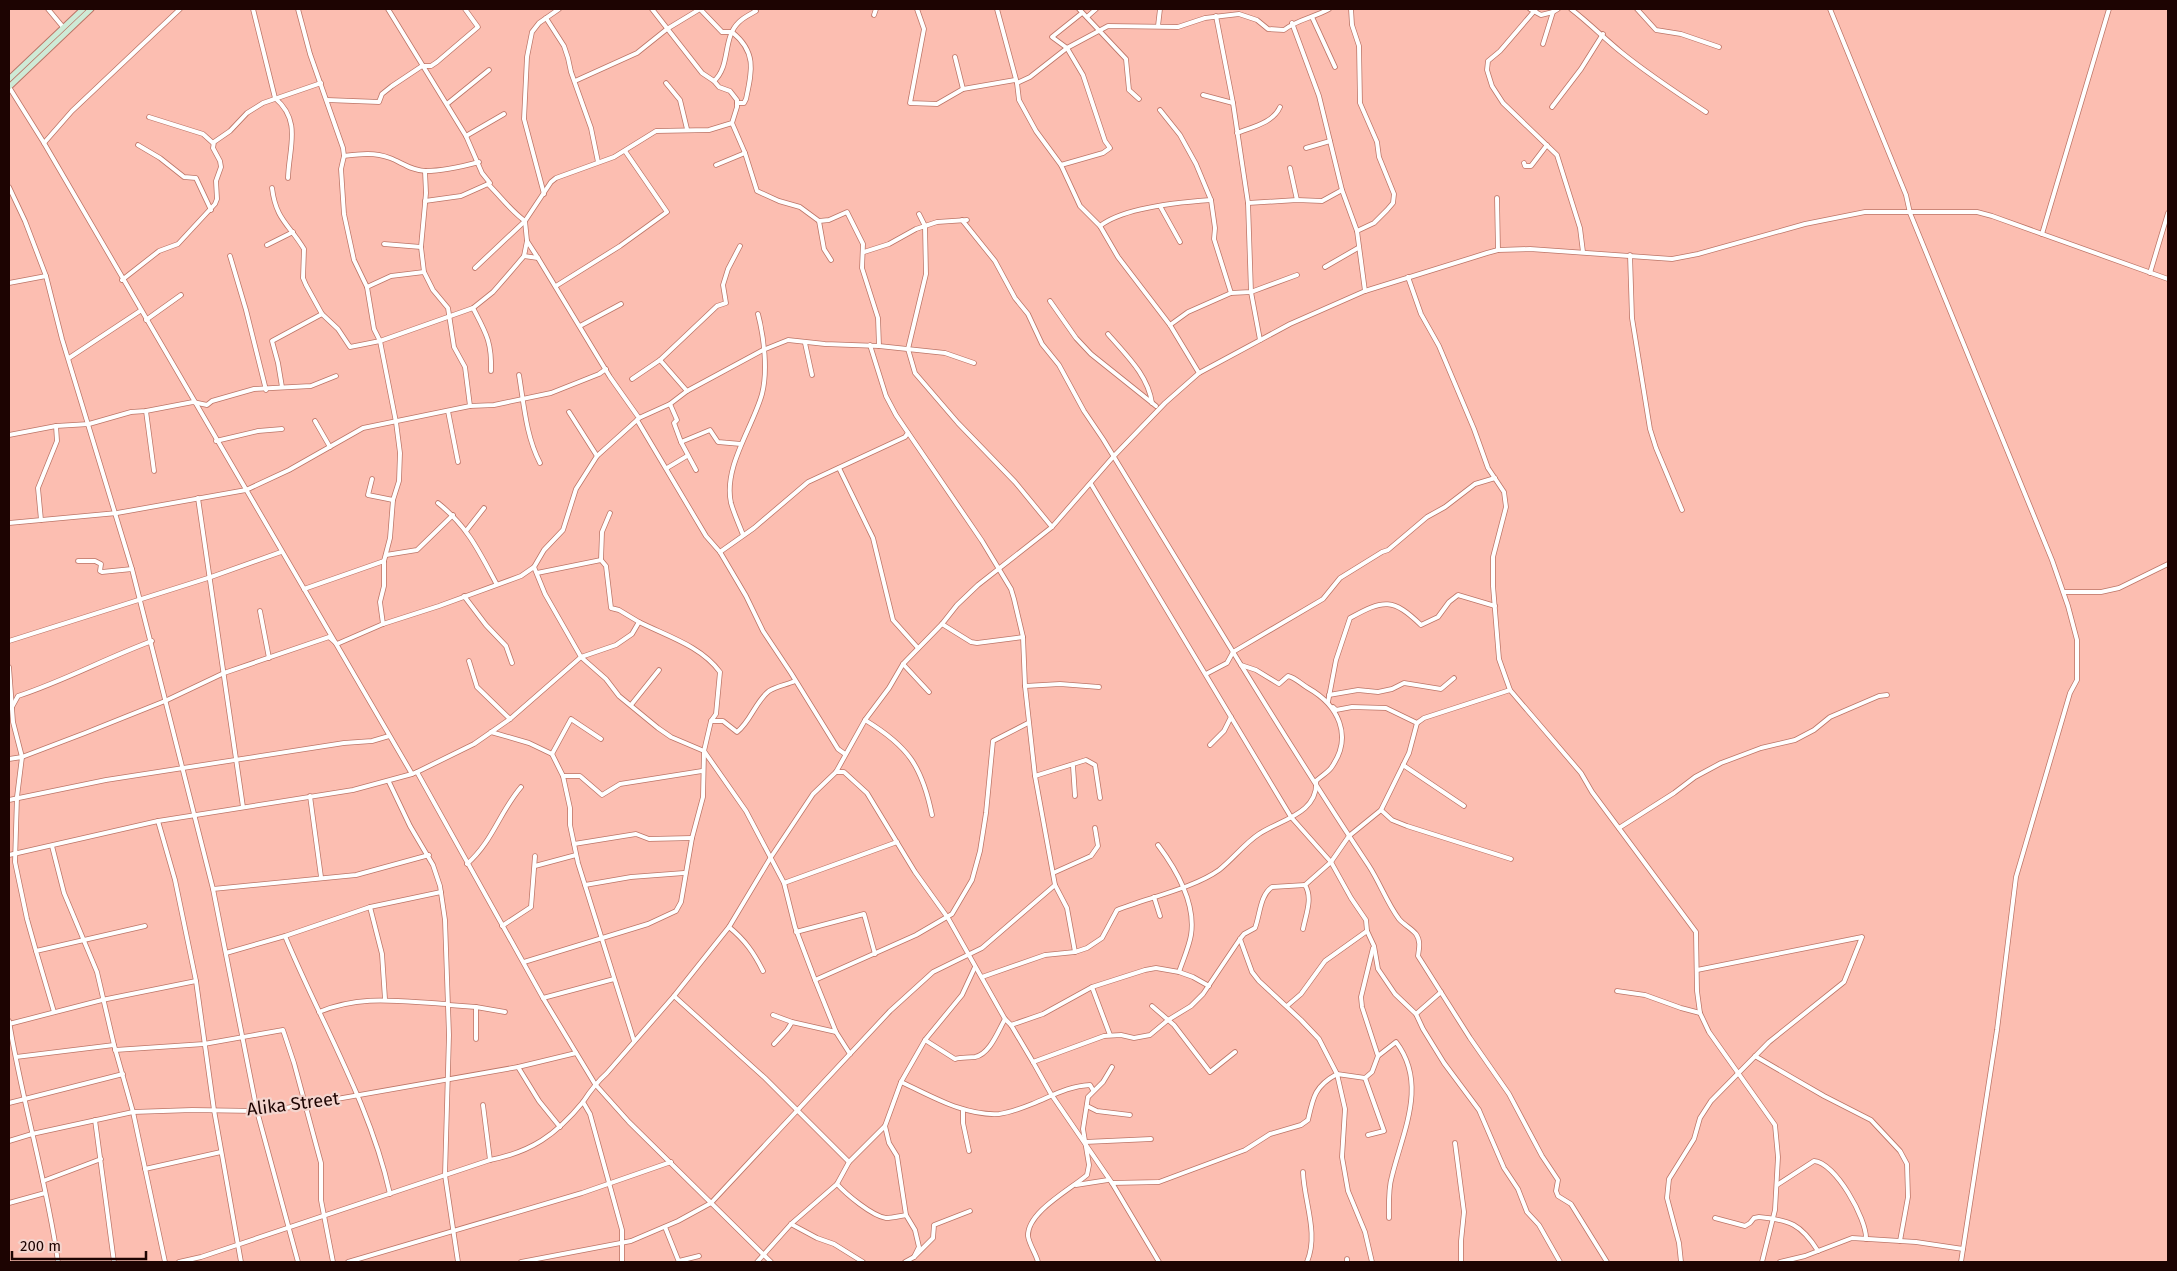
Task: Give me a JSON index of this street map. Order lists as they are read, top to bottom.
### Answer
{
  "streets": {
    "street": ["Alika Street"]
  },
  "scale_bar": "200 m"
}
